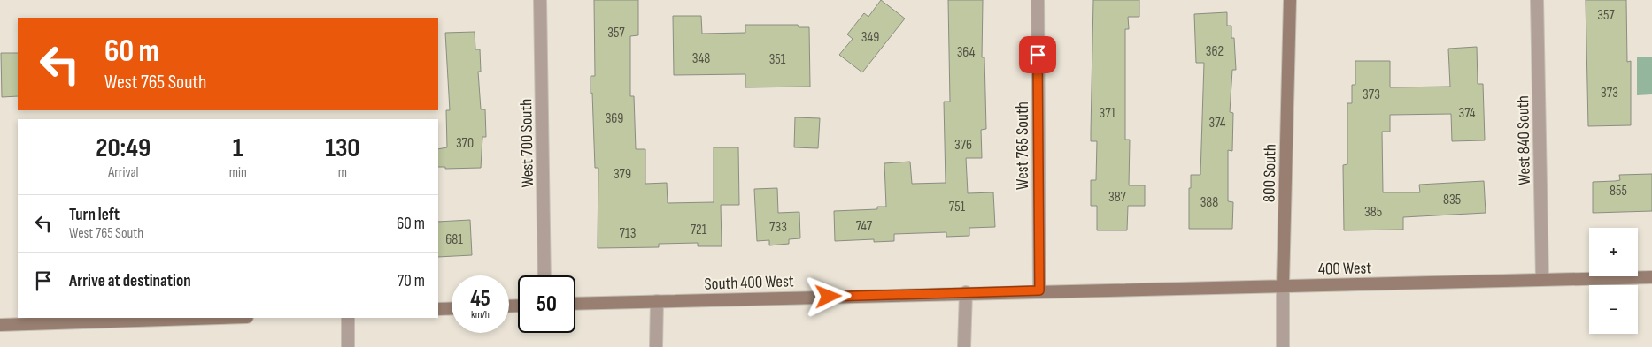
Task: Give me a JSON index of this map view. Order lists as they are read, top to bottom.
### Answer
{
  "streets": {
    "main road": ["800 South", "400 West", "South 400 West"],
    "street": ["West 840 South", "West 700 South", "West 765 South"]
  },
  "crossings": [
    ["West 840 South", "400 West"],
    ["West 765 South", "400 West"],
    ["West 765 South", "South 400 West"],
    ["800 South", "400 West"],
    ["400 West", "South 400 West"]
  ],
  "house_numbers": [
    "357",
    "357",
    "349",
    "362",
    "364",
    "348",
    "351",
    "373",
    "373",
    "371",
    "374",
    "369",
    "374",
    "370",
    "376",
    "379",
    "855",
    "387",
    "835",
    "388",
    "751",
    "385",
    "747",
    "733",
    "721",
    "713",
    "681"
  ],
  "page": {
    "turn": ["60 m", "West 765 South"],
    "eta": [
      "20:49",
      "Arrival",
      "1",
      "min",
      "130",
      "m"
    ],
    "list": [
      {
        "name": "Turn left",
        "note": "West 765 South",
        "value": "60 m"
      },
      {
        "name": "Arrive at destination",
        "value": "70 m"
      }
    ],
    "map_buttons": ["+", "−"],
    "speed": "45 km/h",
    "limit": "50"
  }
}
